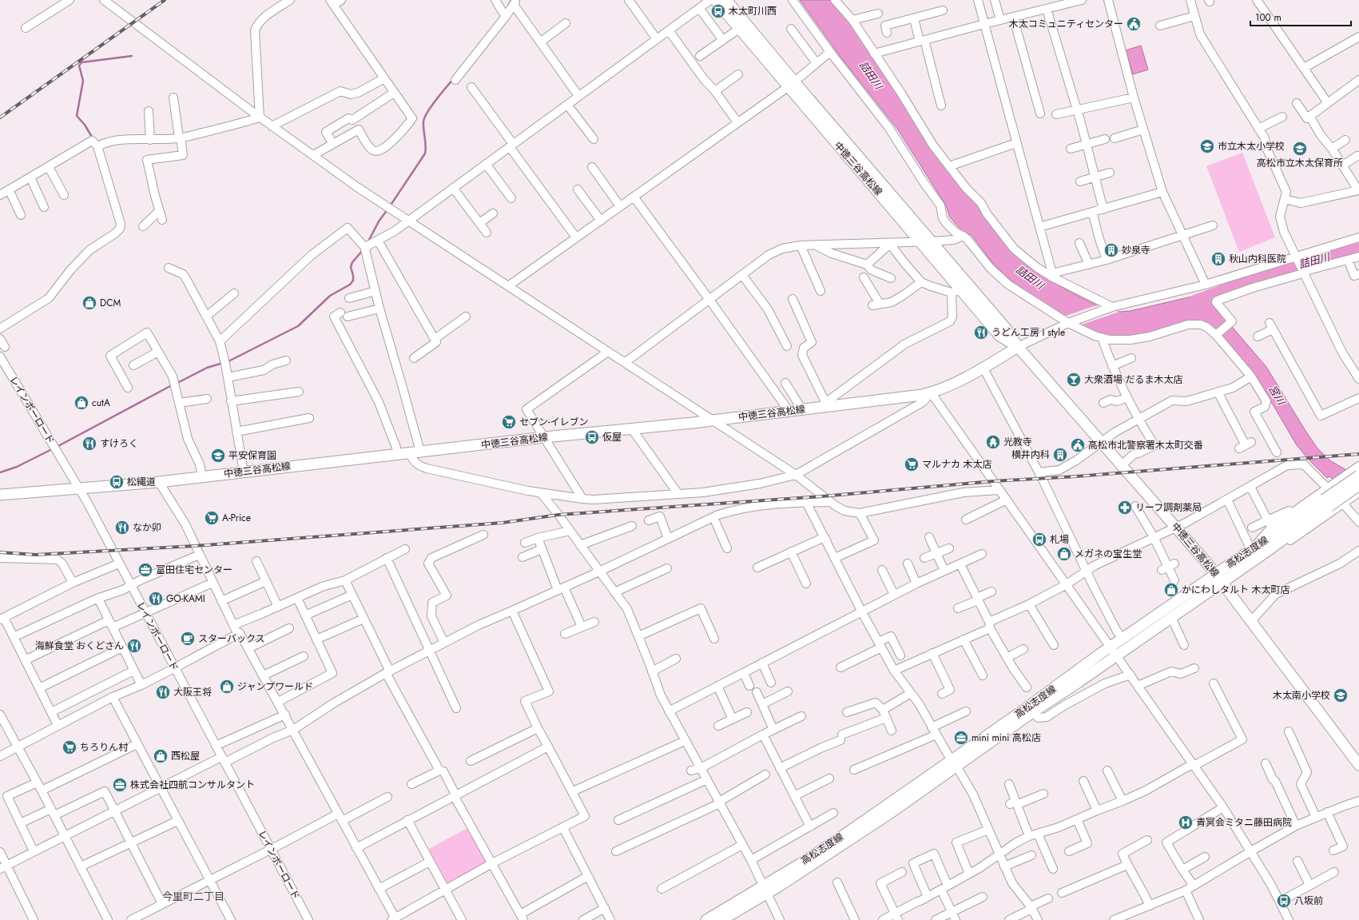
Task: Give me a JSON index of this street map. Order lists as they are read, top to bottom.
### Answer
{
  "streets": {
    "main road": ["中徳三谷高松線", "高松志度線"],
    "street": ["レインボーロード"]
  },
  "crossings": [
    ["中徳三谷高松線", "レインボーロード"],
    ["中徳三谷高松線", "高松志度線"]
  ],
  "districts": ["今里町二丁目"],
  "water": ["詰田川", "宮川"],
  "places": {
    "bus stop": [
      "木太町川西",
      "仮屋",
      "松縄道",
      "札場",
      "八坂前"
    ],
    "public building": ["木太コミュニティセンター", "高松市北警察署木太町交番"],
    "school or university": [
      "市立木太小学校",
      "高松市立木太保育所",
      "平安保育園",
      "木太南小学校"
    ],
    "building": ["妙泉寺", "秋山内科医院", "横井内科"],
    "shop": [
      "DCM",
      "cutA",
      "メガネの宝生堂",
      "かにわしタルト 木太町店",
      "ジャンプワールド",
      "西松屋"
    ],
    "restaurant": [
      "うどん工房 I style",
      "すけろく",
      "なか卯",
      "GO-KAMI",
      "海鮮食堂 おくどさん",
      "大阪王将"
    ],
    "bar": ["大衆酒場 だるま木太店"],
    "supermarket": [
      "セブン-イレブン",
      "マルナカ 木太店",
      "A-Price",
      "ちろりん村"
    ],
    "temple": ["光教寺"],
    "pharmacy": ["リーフ調剤薬局"],
    "office": ["富田住宅センター", "mini mini 高松店", "株式会社四航コンサルタント"],
    "cafe": ["スターバックス"],
    "hospital": ["青冥会ミタニ藤田病院"]
  },
  "scale_bar": "100 m"
}
